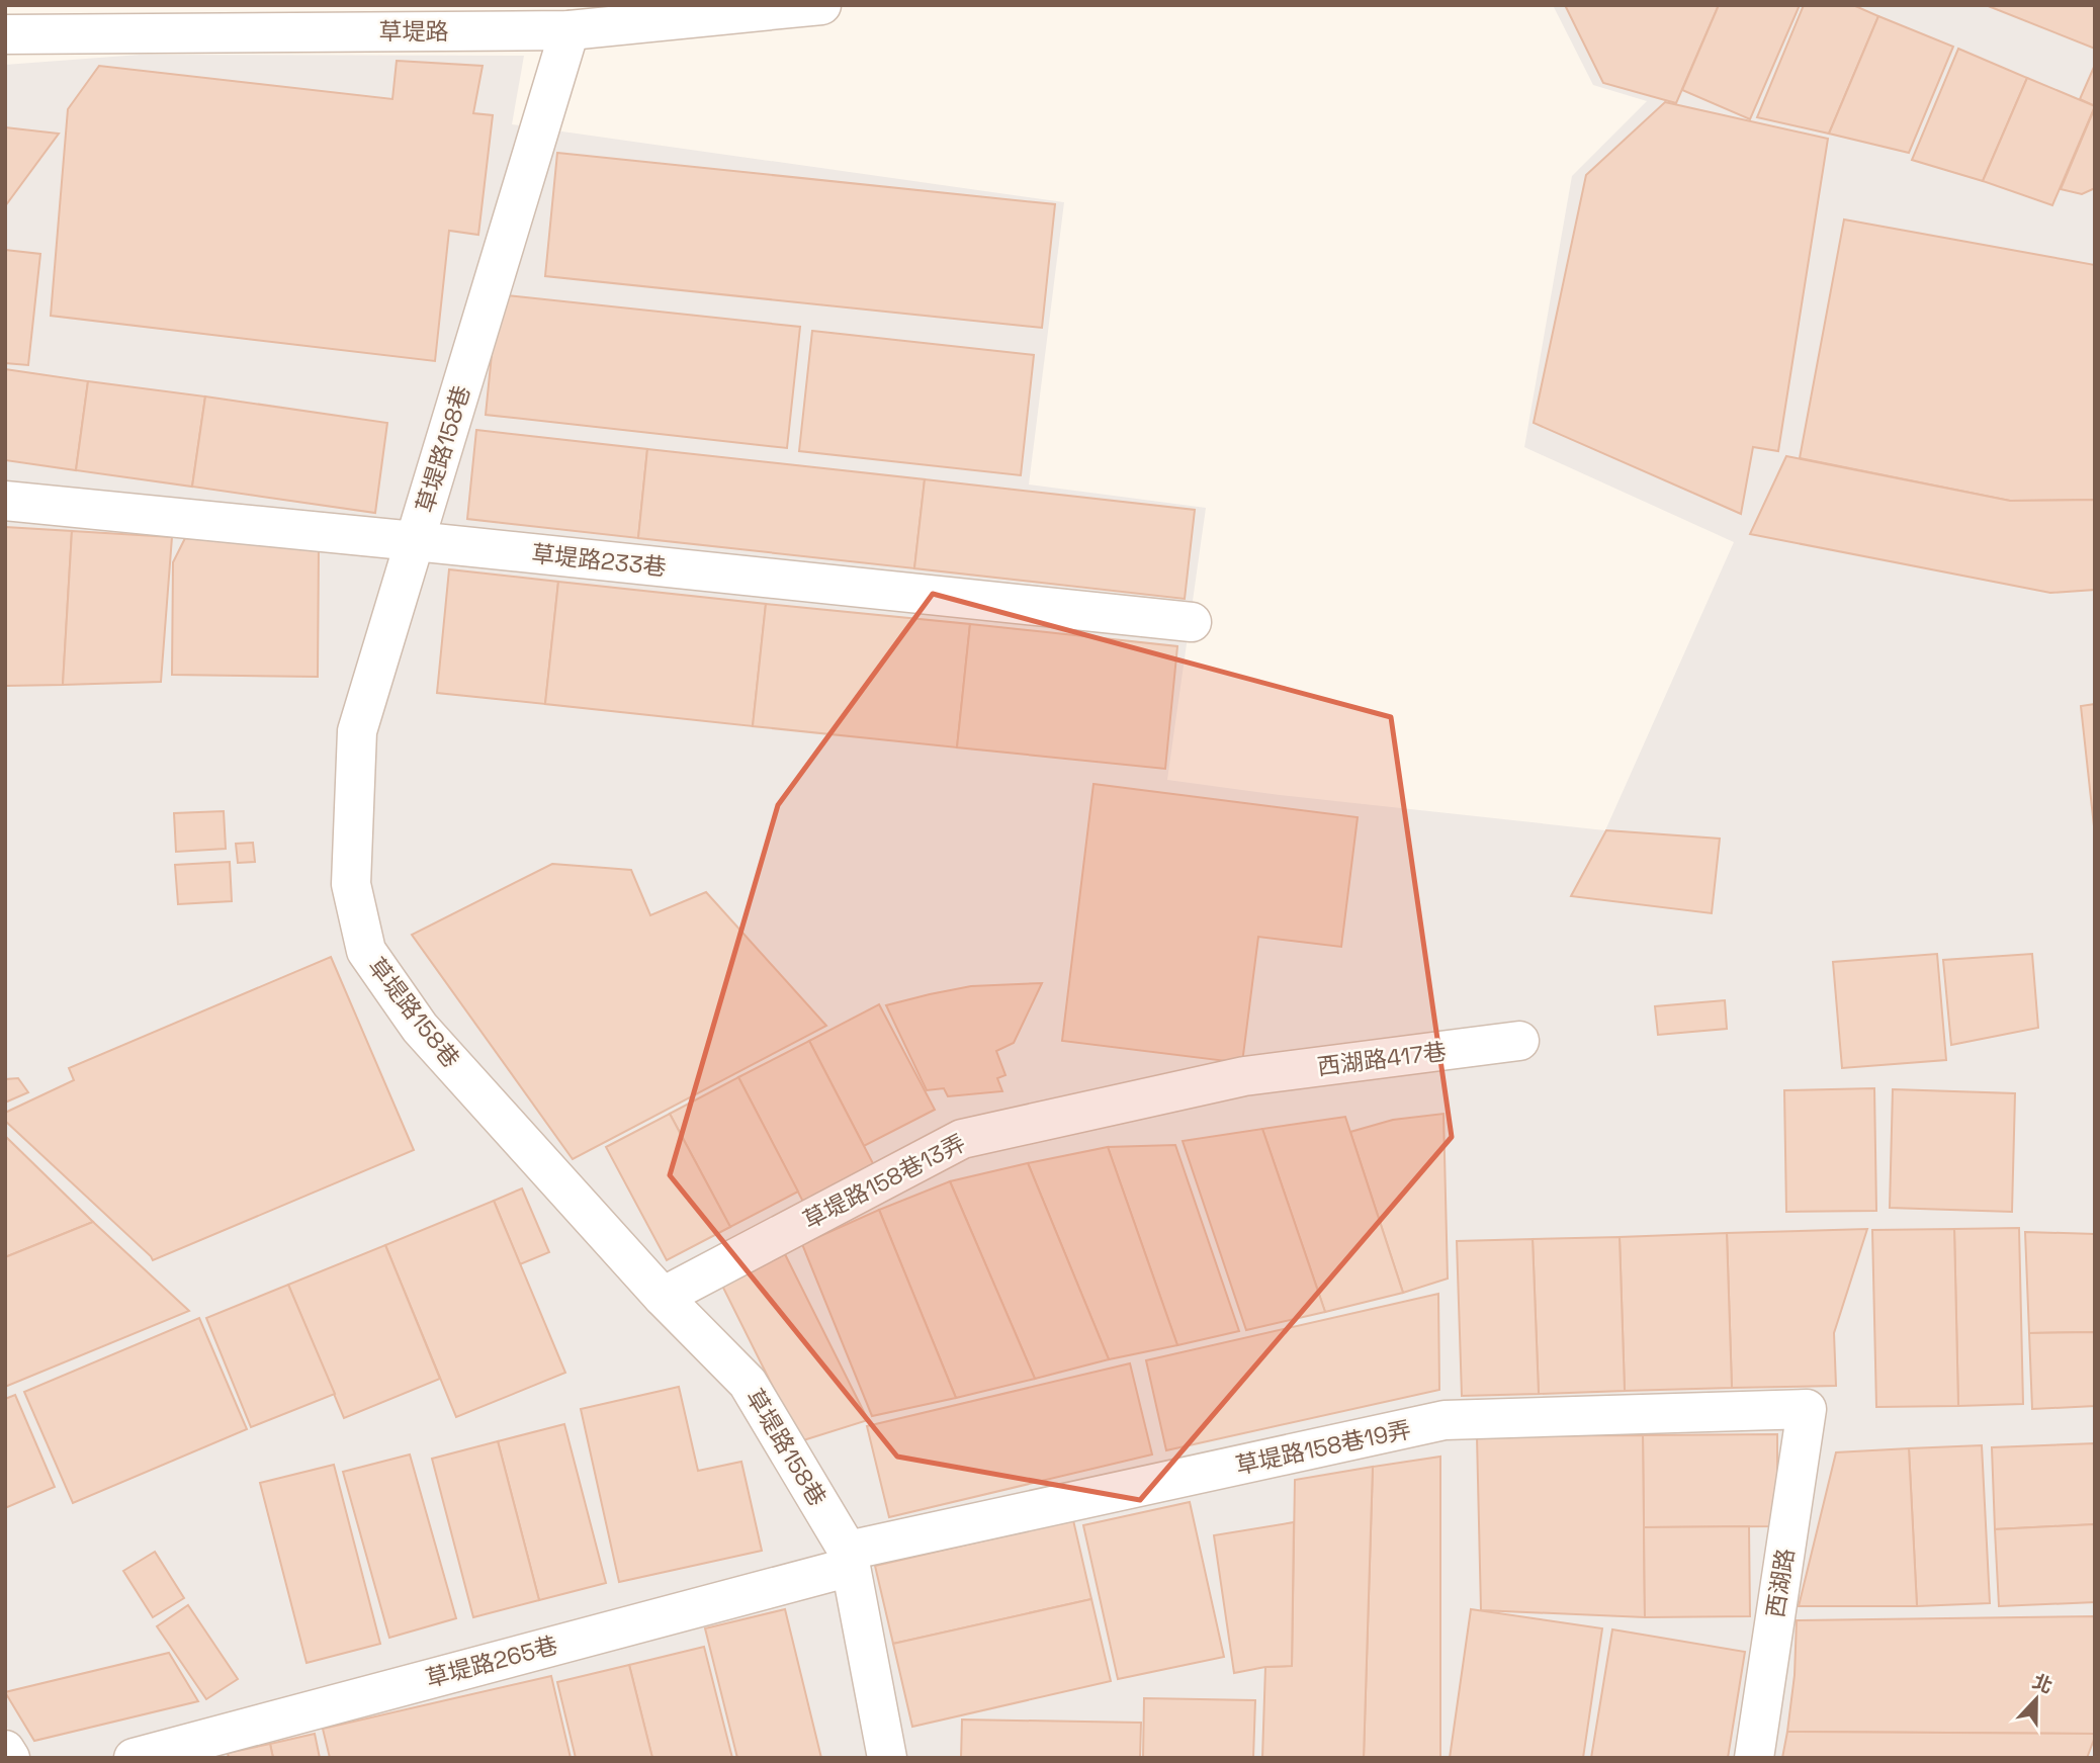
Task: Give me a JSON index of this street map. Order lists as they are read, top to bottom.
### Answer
{
  "streets": {
    "street": [
      "草堤路",
      "草堤路158巷",
      "草堤路233巷",
      "西湖路417巷",
      "草堤路158巷13弄",
      "草堤路158巷19弄",
      "西湖路",
      "草堤路265巷"
    ]
  },
  "crossings": [
    ["草堤路", "草堤路158巷"],
    ["草堤路158巷", "草堤路233巷"],
    ["草堤路158巷", "草堤路158巷13弄"],
    ["草堤路158巷", "草堤路158巷19弄"],
    ["草堤路158巷", "草堤路265巷"],
    ["西湖路417巷", "草堤路158巷13弄"],
    ["草堤路158巷19弄", "西湖路"],
    ["草堤路158巷19弄", "草堤路265巷"]
  ],
  "north": "top"
}
